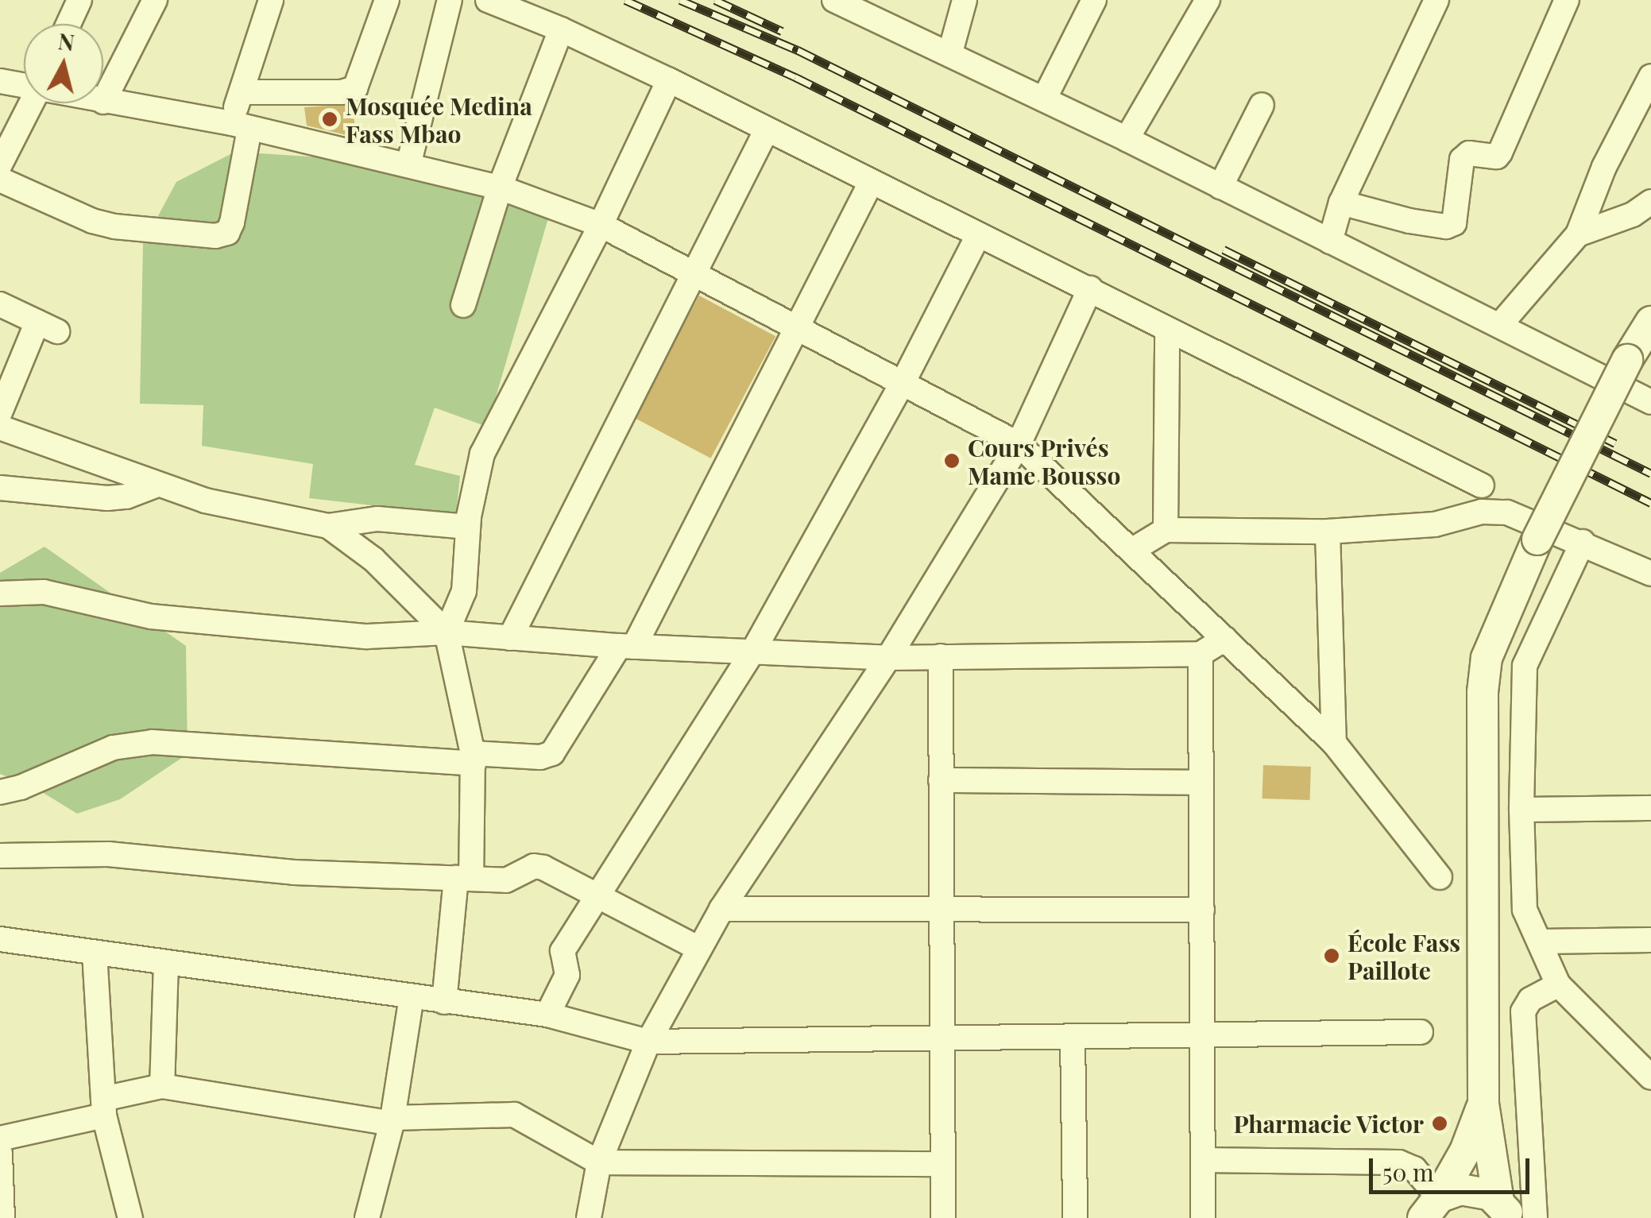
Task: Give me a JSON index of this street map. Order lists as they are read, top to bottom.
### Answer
{
  "places": [
    "Mosquée Medina Fass Mbao",
    "Cours Privés Mame Bousso",
    "École Fass Paillote",
    "Pharmacie Victor"
  ],
  "scale_bar": "50 m",
  "north": "top"
}
